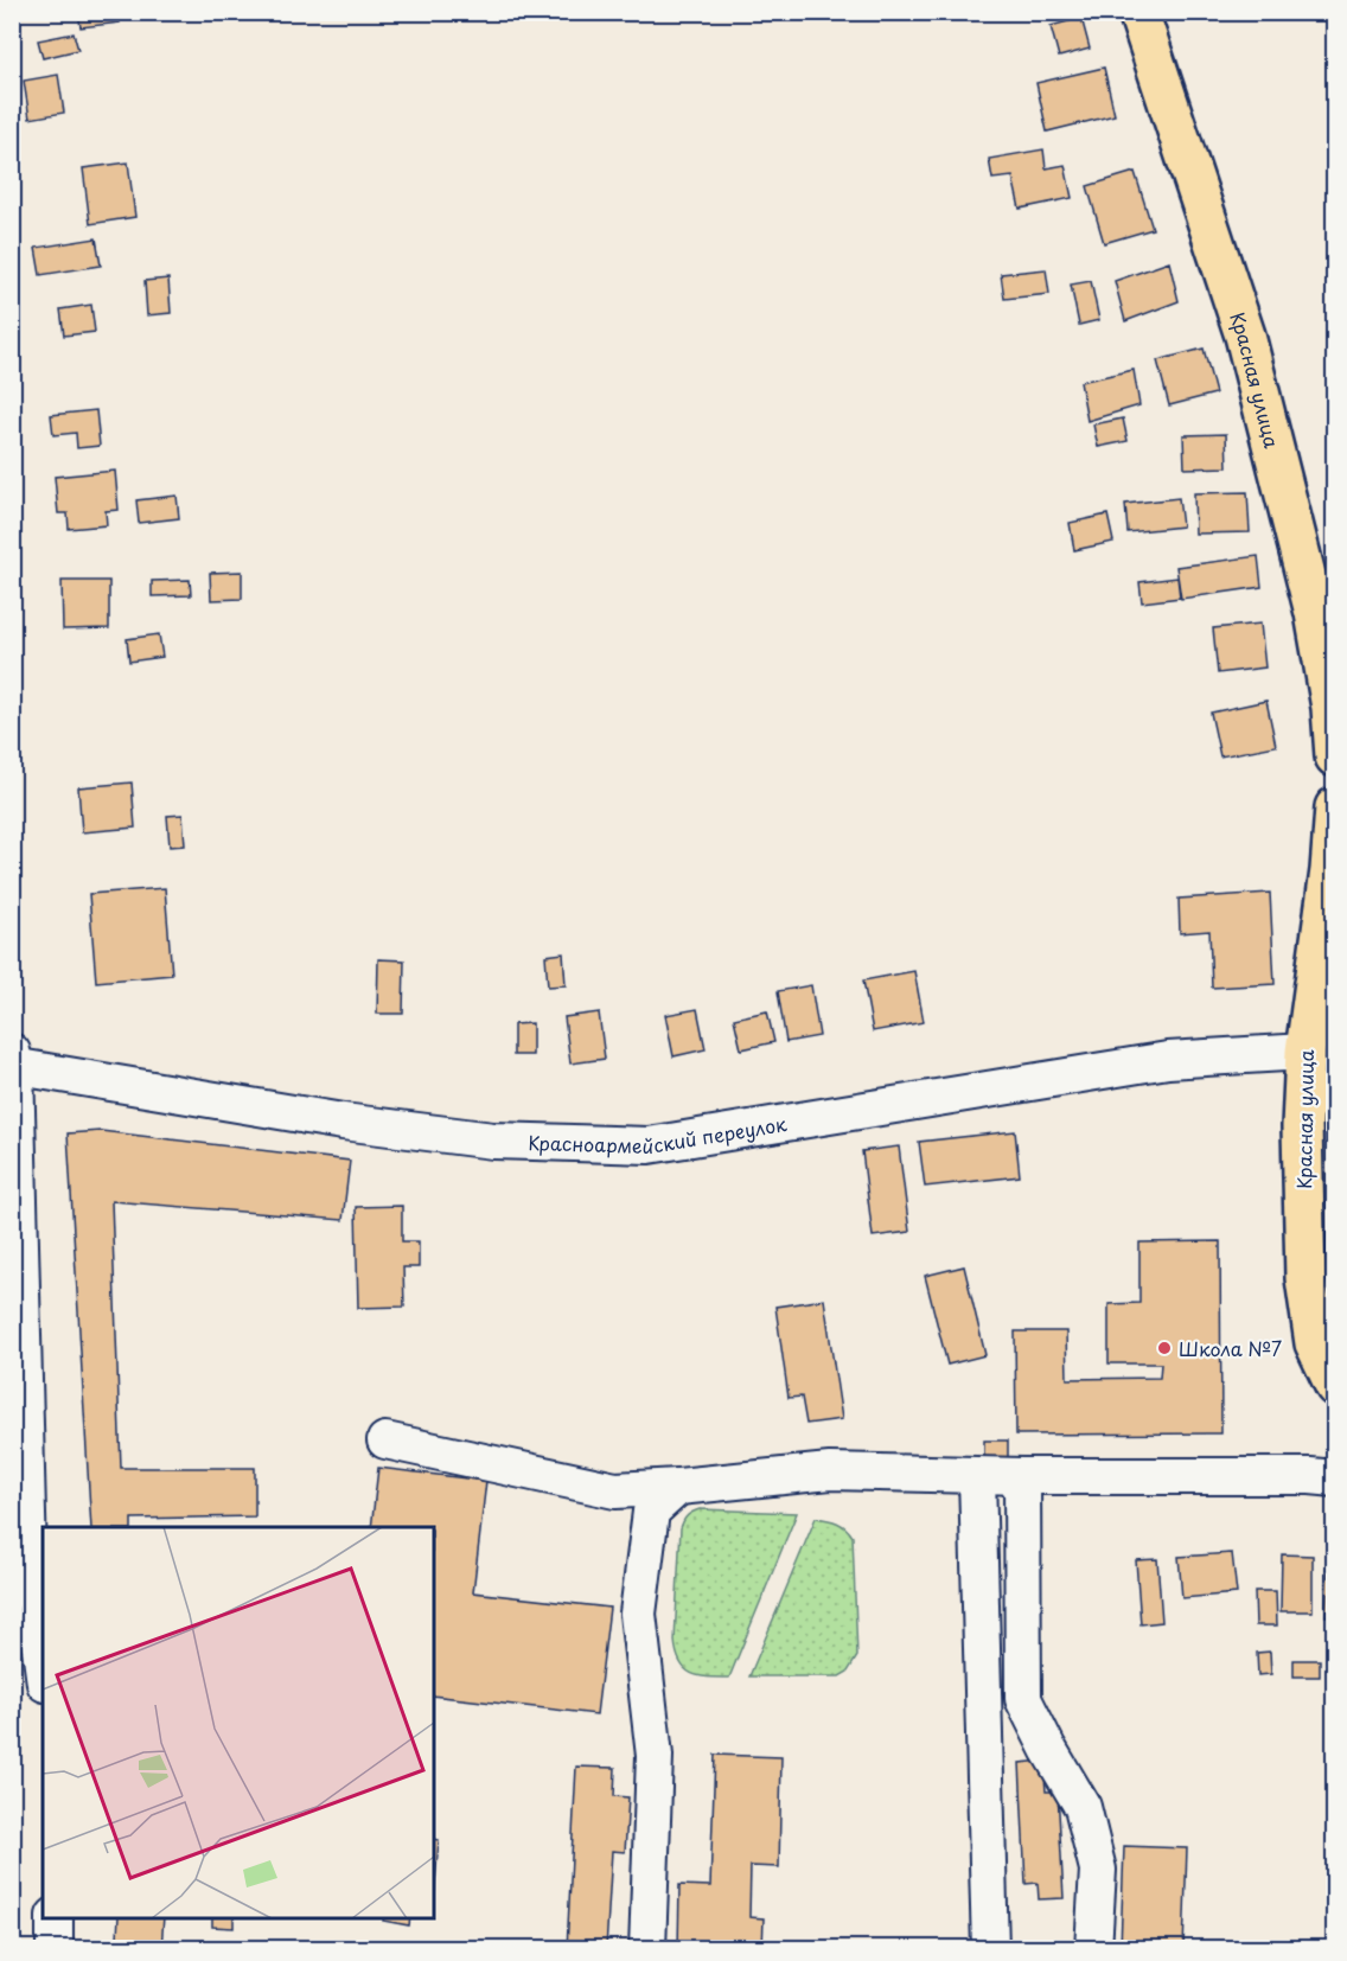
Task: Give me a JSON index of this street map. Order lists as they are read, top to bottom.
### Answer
{
  "streets": {
    "main road": ["Красная улица"],
    "street": ["Красноармейский переулок"]
  },
  "crossings": [
    ["Красная улица", "Красноармейский переулок"]
  ],
  "places": ["Школа №7"]
}
